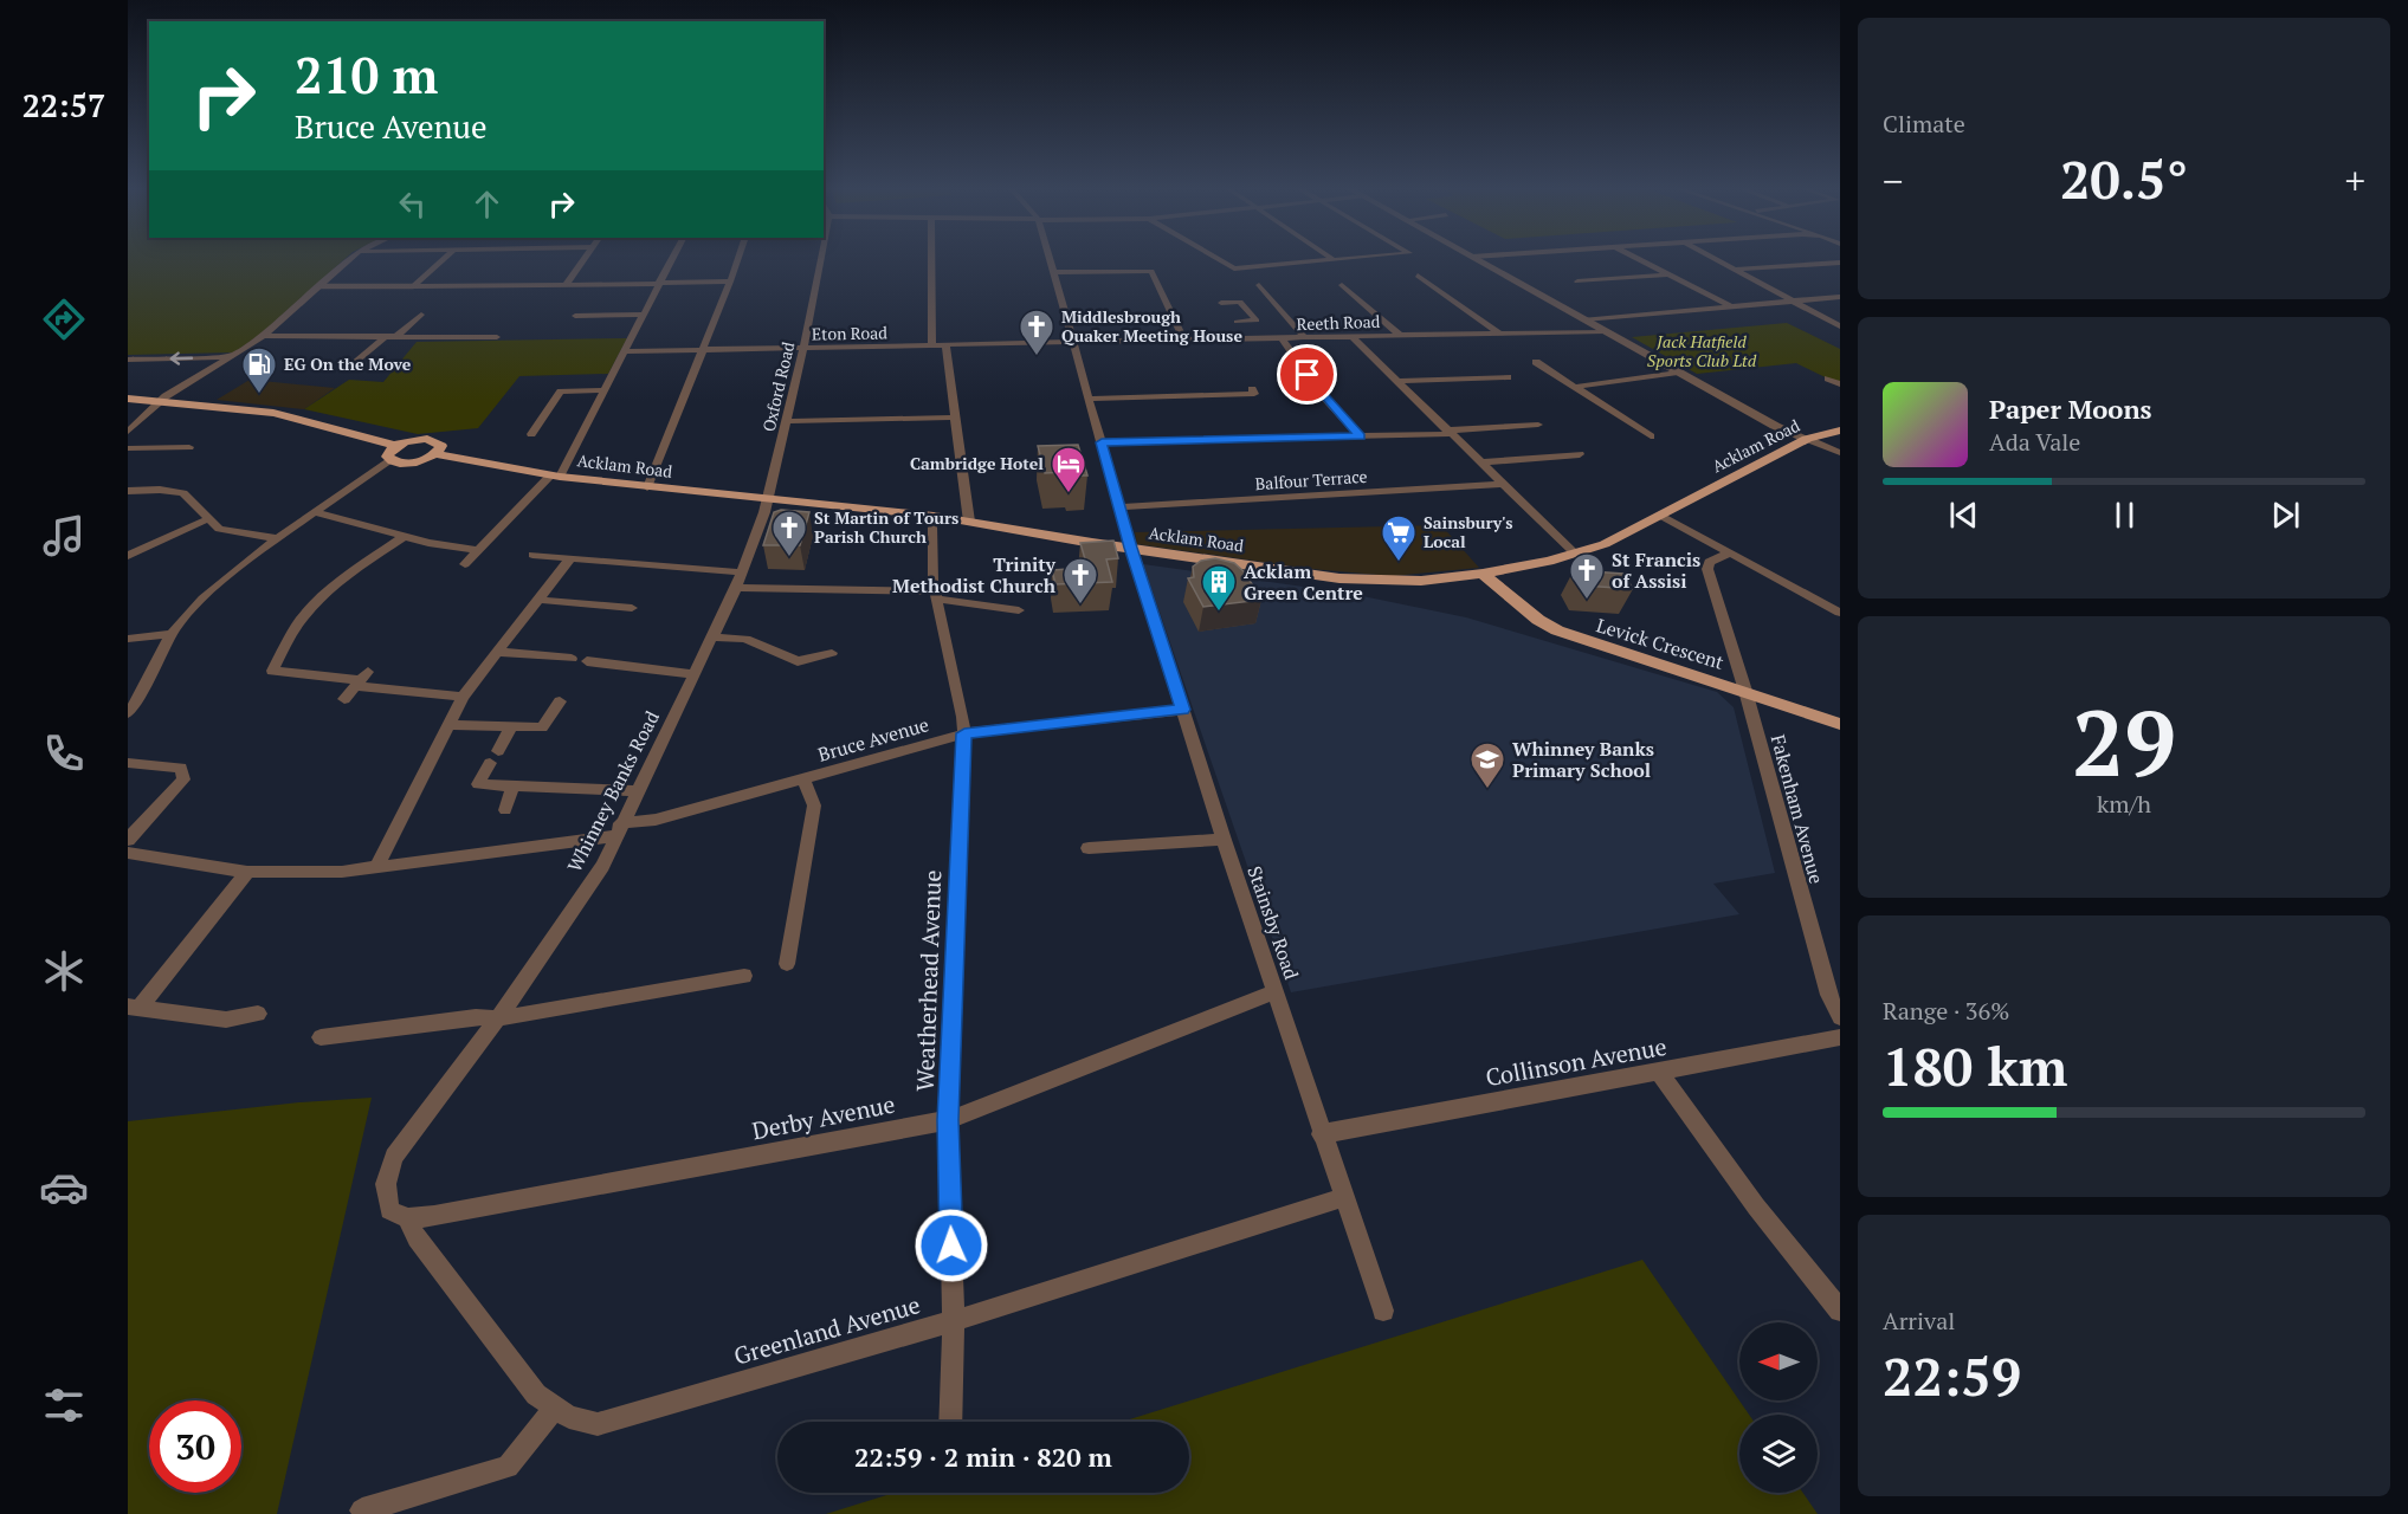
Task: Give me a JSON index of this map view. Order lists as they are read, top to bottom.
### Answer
{
  "streets": {
    "main road": ["Acklam Road", "Levick Crescent"],
    "street": [
      "Reeth Road",
      "Eton Road",
      "Oxford Road",
      "Balfour Terrace",
      "Bruce Avenue",
      "Whinney Banks Road",
      "Fakenham Avenue",
      "Stainsby Road",
      "Weatherhead Avenue",
      "Collinson Avenue",
      "Derby Avenue",
      "Greenland Avenue"
    ]
  },
  "crossings": [
    ["Reeth Road", "Eton Road"],
    ["Reeth Road", "Stainsby Road"],
    ["Eton Road", "Oxford Road"],
    ["Eton Road", "Stainsby Road"],
    ["Oxford Road", "Acklam Road"],
    ["Oxford Road", "Whinney Banks Road"],
    ["Acklam Road", "Levick Crescent"],
    ["Acklam Road", "Whinney Banks Road"],
    ["Acklam Road", "Stainsby Road"],
    ["Balfour Terrace", "Stainsby Road"],
    ["Levick Crescent", "Fakenham Avenue"],
    ["Bruce Avenue", "Whinney Banks Road"],
    ["Bruce Avenue", "Stainsby Road"],
    ["Bruce Avenue", "Weatherhead Avenue"],
    ["Whinney Banks Road", "Derby Avenue"],
    ["Whinney Banks Road", "Greenland Avenue"],
    ["Stainsby Road", "Collinson Avenue"],
    ["Stainsby Road", "Derby Avenue"],
    ["Stainsby Road", "Greenland Avenue"],
    ["Weatherhead Avenue", "Derby Avenue"],
    ["Weatherhead Avenue", "Greenland Avenue"],
    ["Derby Avenue", "Greenland Avenue"]
  ],
  "parks": ["Jack Hatfield Sports Club Ltd"],
  "places": {
    "church": [
      "Middlesbrough Quaker Meeting House",
      "St Martin of Tours Parish Church",
      "St Francis of Assisi",
      "Trinity Methodist Church"
    ],
    "fuel station": ["EG On the Move"],
    "hotel": ["Cambridge Hotel"],
    "supermarket": ["Sainsbury's Local"],
    "building": ["Acklam Green Centre"],
    "school or university": ["Whinney Banks Primary School"]
  },
  "north": "left",
  "page": {
    "tabs": "22:57",
    "tile": [
      "Climate",
      ["29", "km/h"],
      ["Range · 36%", "180 km"],
      ["Arrival", "22:59"]
    ],
    "turn": ["210 m", "Bruce Avenue"],
    "heat": ["−", "20.5°", "+"],
    "song": ["Paper Moons", "Ada Vale"],
    "limit": "30",
    "trip": "22:59 · 2 min · 820 m"
  }
}
